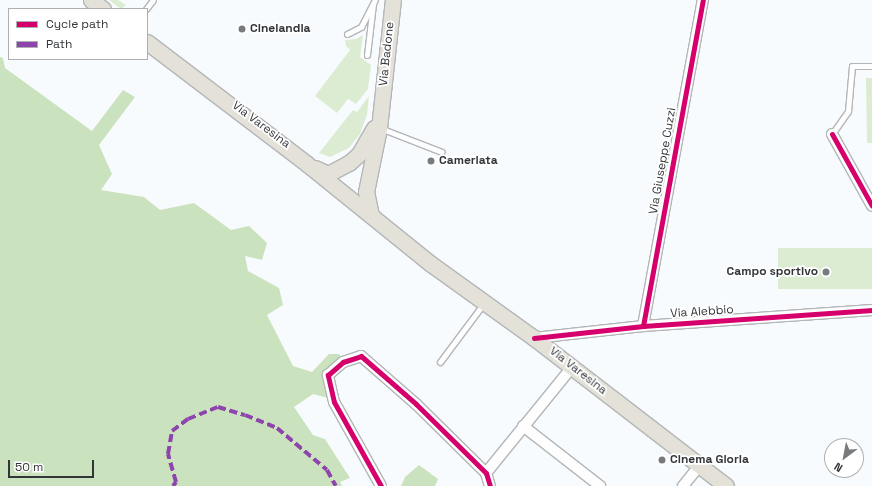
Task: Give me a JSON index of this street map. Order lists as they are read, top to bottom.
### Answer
{
  "streets": {
    "main road": ["Via Badone", "Via Varesina"],
    "street": ["Via Giuseppe Cuzzi", "Via Alebbio"]
  },
  "crossings": [
    ["Via Badone", "Via Varesina"],
    ["Via Varesina", "Via Alebbio"],
    ["Via Giuseppe Cuzzi", "Via Alebbio"]
  ],
  "places": [
    "Cinelandia",
    "Camerlata",
    "Campo sportivo",
    "Cinema Gloria"
  ],
  "legend": ["Cycle path", "Path"],
  "scale_bar": "50 m",
  "north": "bottom left"
}
